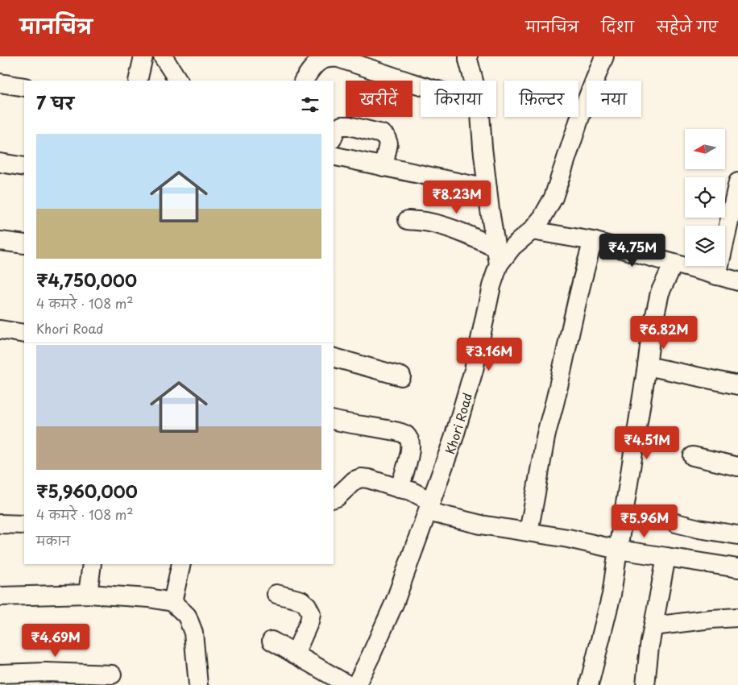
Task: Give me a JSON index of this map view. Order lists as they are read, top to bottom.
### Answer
{
  "streets": {
    "street": ["Khori Road"]
  },
  "north": "left",
  "page": {
    "header": "मानचित्र",
    "nav": ["मानचित्र", "दिशा", "सहेजे गए"],
    "chip": [
      "खरीदें",
      "किराया",
      "फ़िल्टर",
      "नया"
    ],
    "heading": "7 घर",
    "list": [
      {
        "name": "₹4,750,000",
        "note": "4 कमरे · 108 m² · Khori Road"
      },
      {
        "name": "₹5,960,000",
        "note": "4 कमरे · 108 m² · मकान"
      }
    ],
    "price": [
      "₹8.23M",
      "₹4.75M",
      "₹6.82M",
      "₹3.16M",
      "₹4.51M",
      "₹5.96M",
      "₹4.69M"
    ]
  }
}
